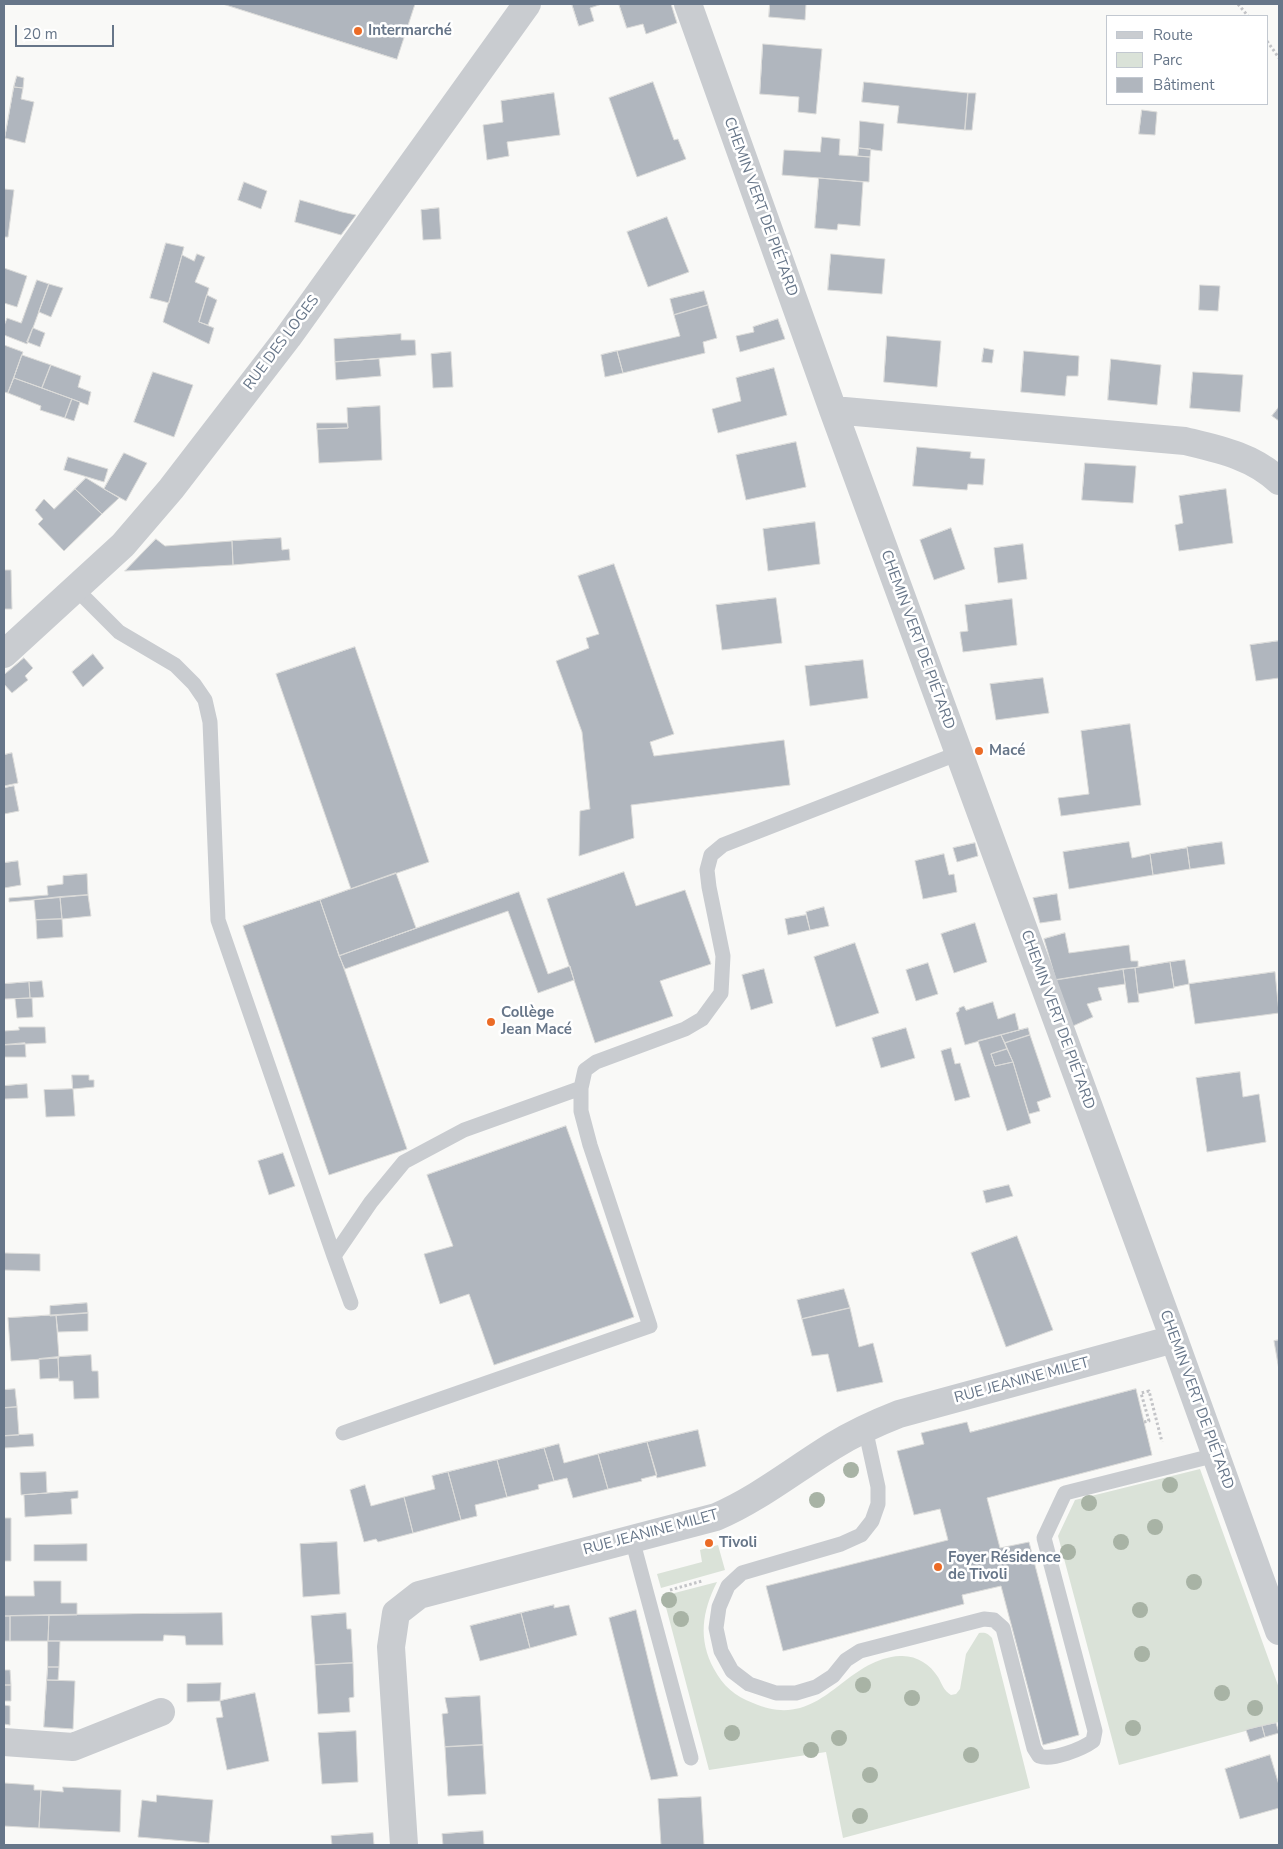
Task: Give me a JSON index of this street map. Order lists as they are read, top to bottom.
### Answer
{
  "streets": {
    "street": ["CHEMIN VERT DE PIÉTARD", "RUE DES LOGES", "RUE JEANINE MILET"]
  },
  "crossings": [
    ["CHEMIN VERT DE PIÉTARD", "RUE JEANINE MILET"]
  ],
  "places": [
    "Intermarché",
    "Macé",
    "Collège Jean Macé",
    "Tivoli",
    "Foyer Résidence de Tivoli"
  ],
  "legend": ["Route", "Parc", "Bâtiment"],
  "scale_bar": "20 m"
}
